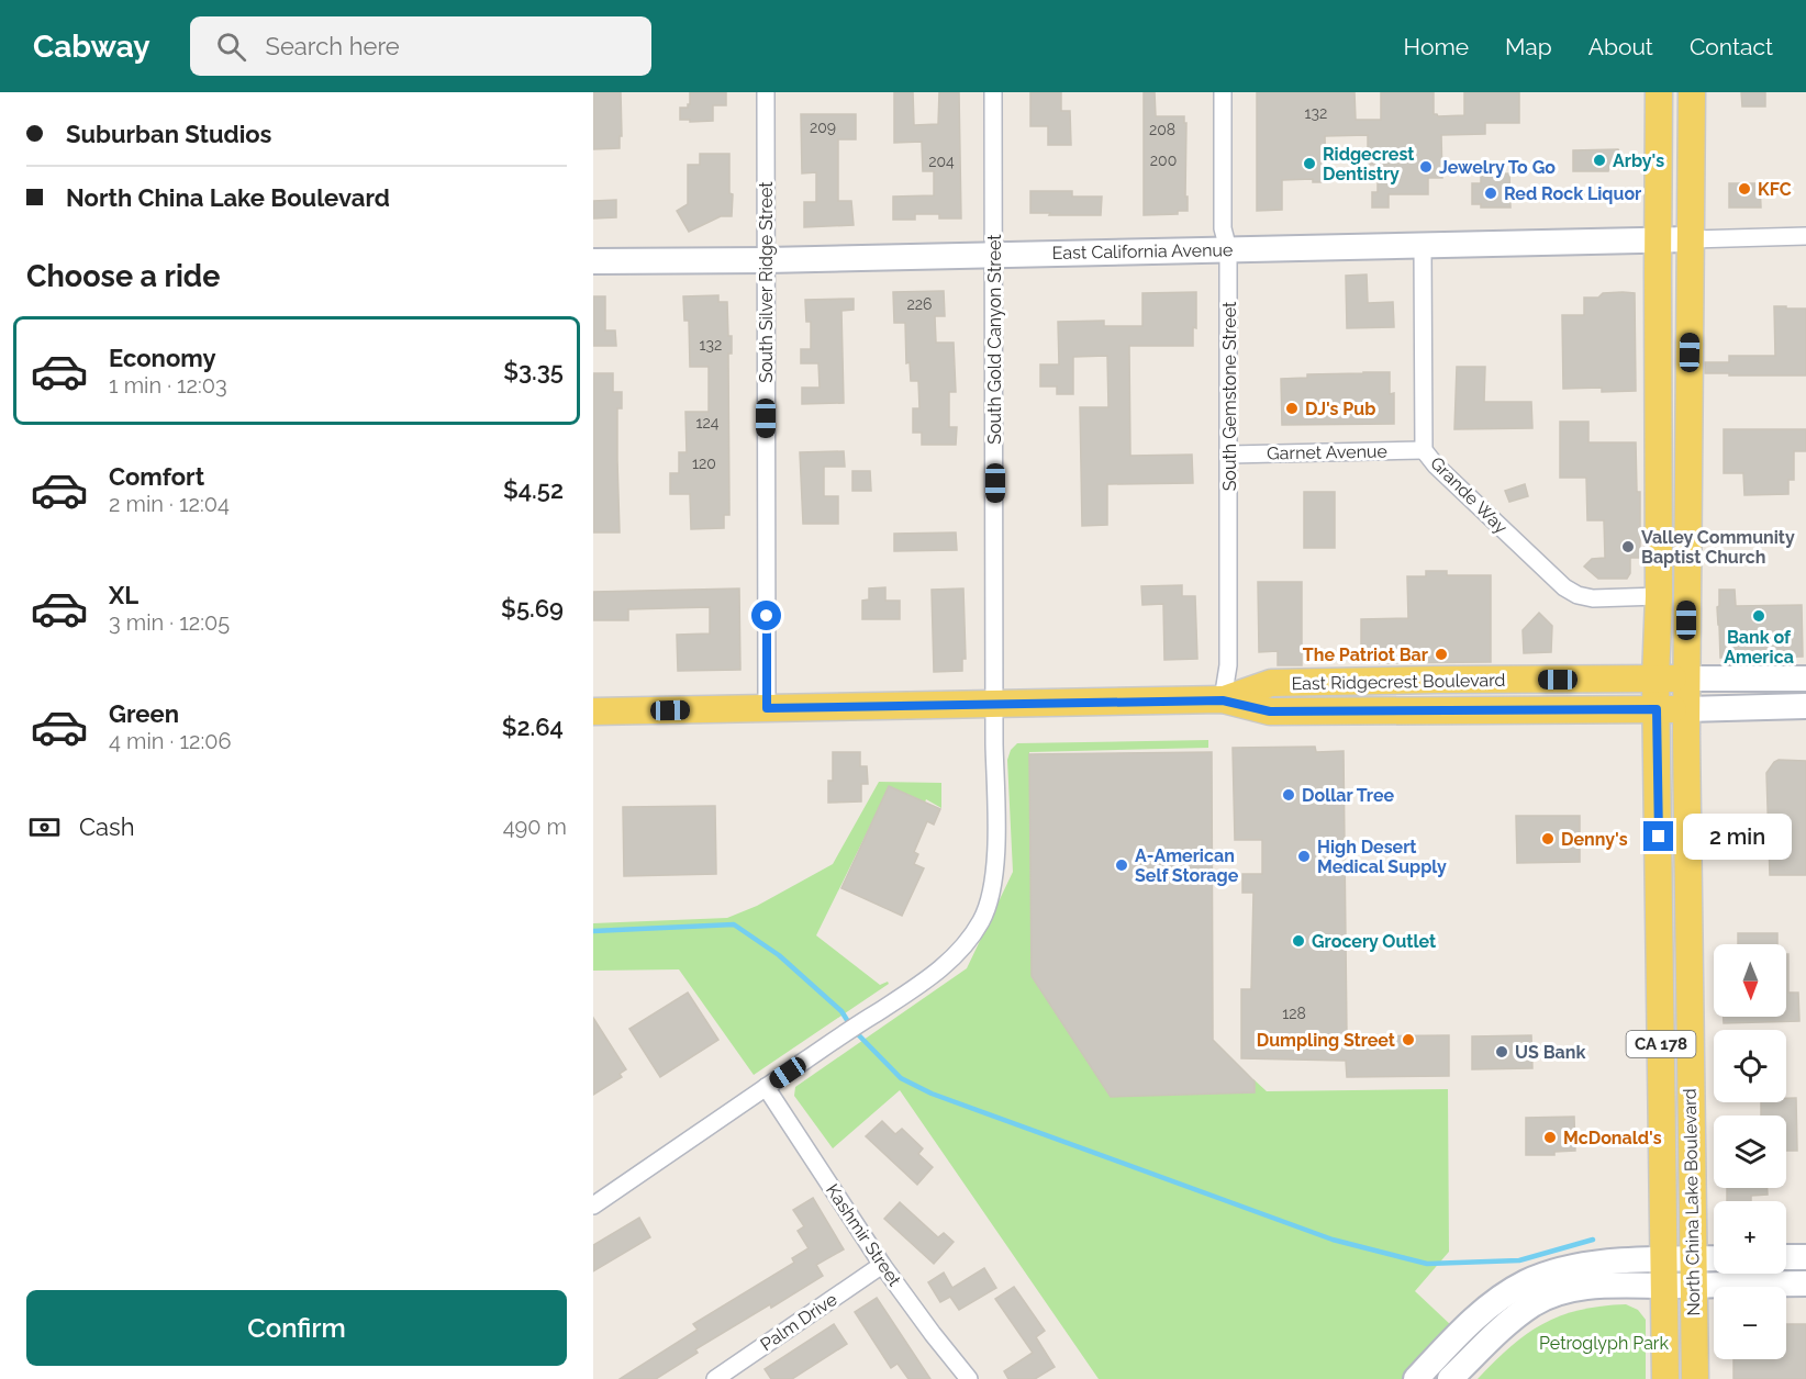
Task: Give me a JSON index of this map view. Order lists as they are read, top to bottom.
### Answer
{
  "streets": {
    "main road": ["East Ridgecrest Boulevard", "CA 178", "North China Lake Boulevard"],
    "street": [
      "East California Avenue",
      "South Silver Ridge Street",
      "South Gold Canyon Street",
      "South Gemstone Street",
      "Garnet Avenue",
      "Grande Way",
      "Kashmir Street",
      "Palm Drive"
    ]
  },
  "crossings": [
    ["East California Avenue", "South Silver Ridge Street"],
    ["East California Avenue", "South Gold Canyon Street"],
    ["East California Avenue", "South Gemstone Street"],
    ["East California Avenue", "Grande Way"],
    ["East California Avenue", "North China Lake Boulevard"],
    ["South Silver Ridge Street", "East Ridgecrest Boulevard"],
    ["South Gold Canyon Street", "East Ridgecrest Boulevard"],
    ["South Gold Canyon Street", "Kashmir Street"],
    ["South Gemstone Street", "Garnet Avenue"],
    ["South Gemstone Street", "East Ridgecrest Boulevard"],
    ["Garnet Avenue", "Grande Way"],
    ["Grande Way", "North China Lake Boulevard"],
    ["East Ridgecrest Boulevard", "North China Lake Boulevard"],
    ["Kashmir Street", "Palm Drive"]
  ],
  "parks": ["Petroglyph Park"],
  "places": [
    "Arby's",
    "Ridgecrest Dentistry",
    "Jewelry To Go",
    "KFC",
    "Red Rock Liquor",
    "DJ's Pub",
    "Valley Community Baptist Church",
    "Bank of America",
    "The Patriot Bar",
    "Dollar Tree",
    "Denny's",
    "High Desert Medical Supply",
    "A-American Self Storage",
    "Grocery Outlet",
    "Dumpling Street",
    "US Bank",
    "McDonald's"
  ],
  "house_numbers": [
    "132",
    "209",
    "208",
    "200",
    "204",
    "226",
    "132",
    "124",
    "120",
    "128"
  ],
  "north": "bottom",
  "page": {
    "header": "Cabway",
    "search": "Search here",
    "nav": [
      "Home",
      "Map",
      "About",
      "Contact"
    ],
    "banner": ["Suburban Studios", "North China Lake Boulevard"],
    "heading": "Choose a ride",
    "list": [
      {
        "name": "Economy",
        "note": "1 min · 12:03",
        "value": "$3.35"
      },
      {
        "name": "Comfort",
        "note": "2 min · 12:04",
        "value": "$4.52"
      },
      {
        "name": "XL",
        "note": "3 min · 12:05",
        "value": "$5.69"
      },
      {
        "name": "Green",
        "note": "4 min · 12:06",
        "value": "$2.64"
      }
    ],
    "pay": ["Cash", "490 m"],
    "bubble": "2 min",
    "map_buttons": ["+", "−"],
    "buttons": "Confirm"
  }
}
